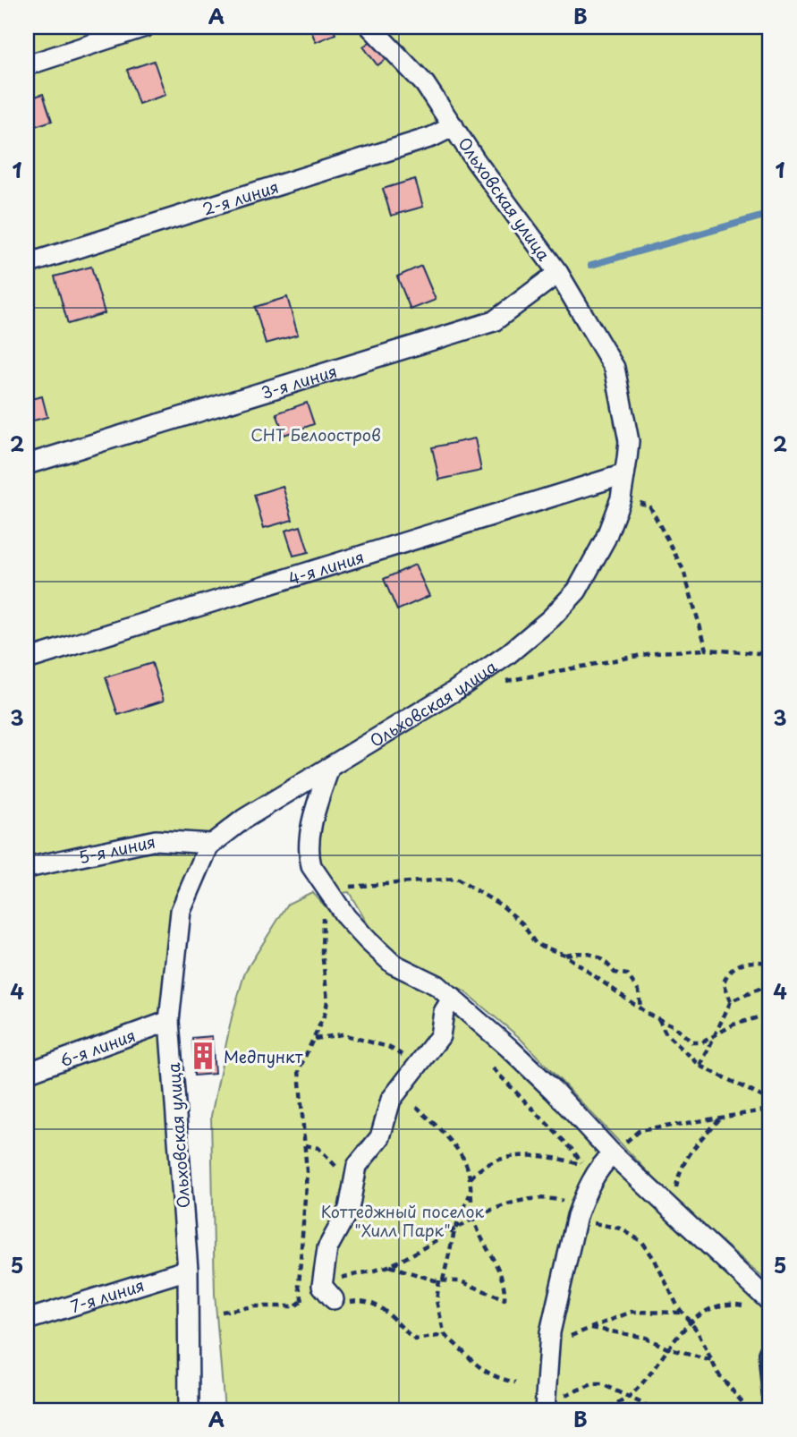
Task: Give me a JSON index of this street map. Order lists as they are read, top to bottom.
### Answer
{
  "streets": {
    "street": [
      "2-я линия",
      "Ольховская улица",
      "3-я линия",
      "4-я линия",
      "5-я линия",
      "6-я линия",
      "7-я линия"
    ]
  },
  "crossings": [
    ["2-я линия", "Ольховская улица"],
    ["Ольховская улица", "3-я линия"],
    ["Ольховская улица", "4-я линия"],
    ["Ольховская улица", "5-я линия"],
    ["Ольховская улица", "6-я линия"],
    ["Ольховская улица", "7-я линия"]
  ],
  "parks": ["СНТ Белоостров", "Коттеджный поселок \"Хилл Парк\""],
  "places": {
    "building": ["Медпункт"]
  },
  "grid": {
    "columns": ["A", "B"],
    "rows": [
      "1",
      "2",
      "3",
      "4",
      "5"
    ]
  }
}
